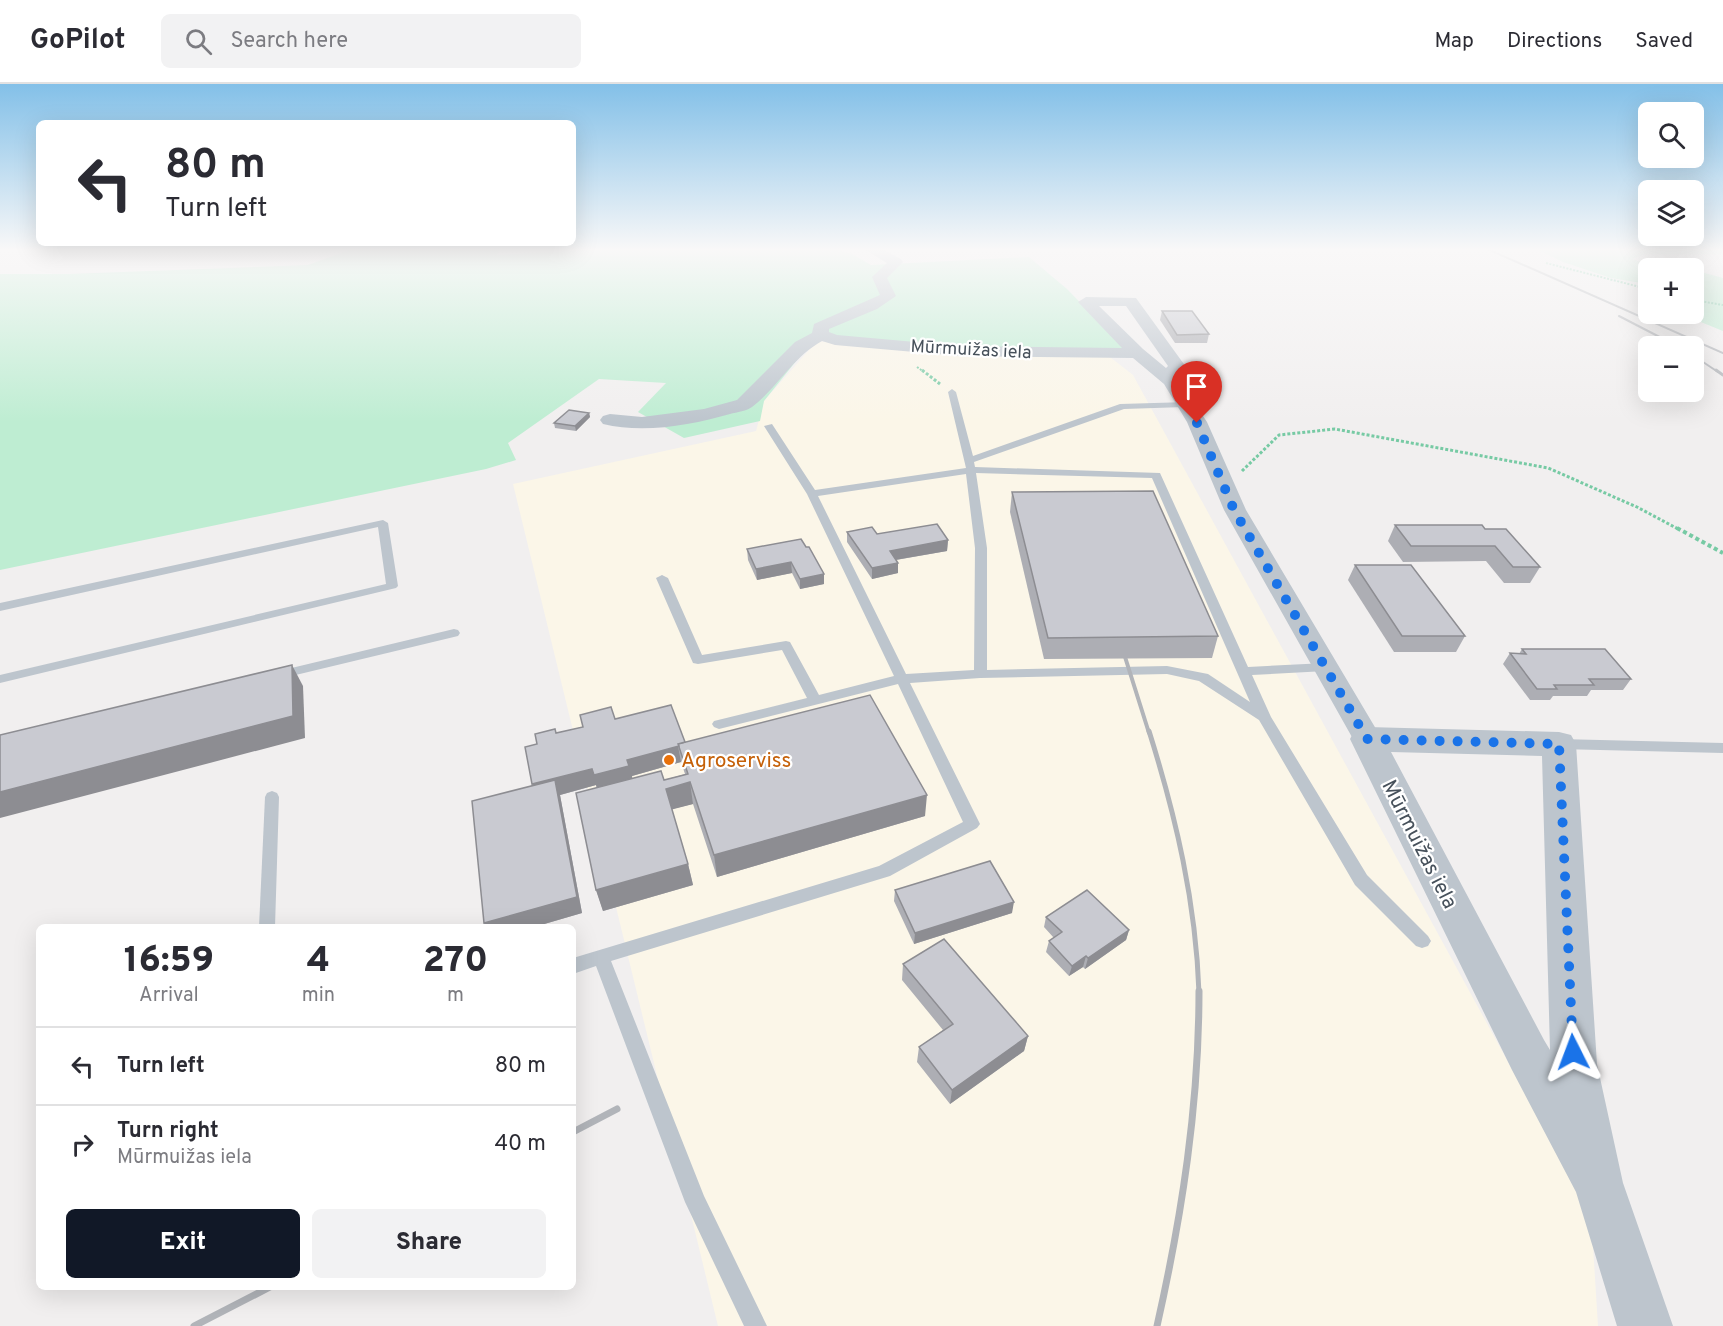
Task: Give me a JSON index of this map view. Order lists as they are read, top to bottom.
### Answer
{
  "streets": {
    "street": ["Mūrmuižas iela"]
  },
  "places": ["Agroserviss"],
  "page": {
    "header": "GoPilot",
    "search": "Search here",
    "nav": ["Map", "Directions", "Saved"],
    "map_buttons": ["+", "−"],
    "turn": ["80 m", "Turn left"],
    "eta": [
      "16:59",
      "Arrival",
      "4",
      "min",
      "270",
      "m"
    ],
    "list": [
      {
        "name": "Turn left",
        "value": "80 m"
      },
      {
        "name": "Turn right",
        "note": "Mūrmuižas iela",
        "value": "40 m"
      }
    ],
    "buttons": ["Exit", "Share"]
  }
}
